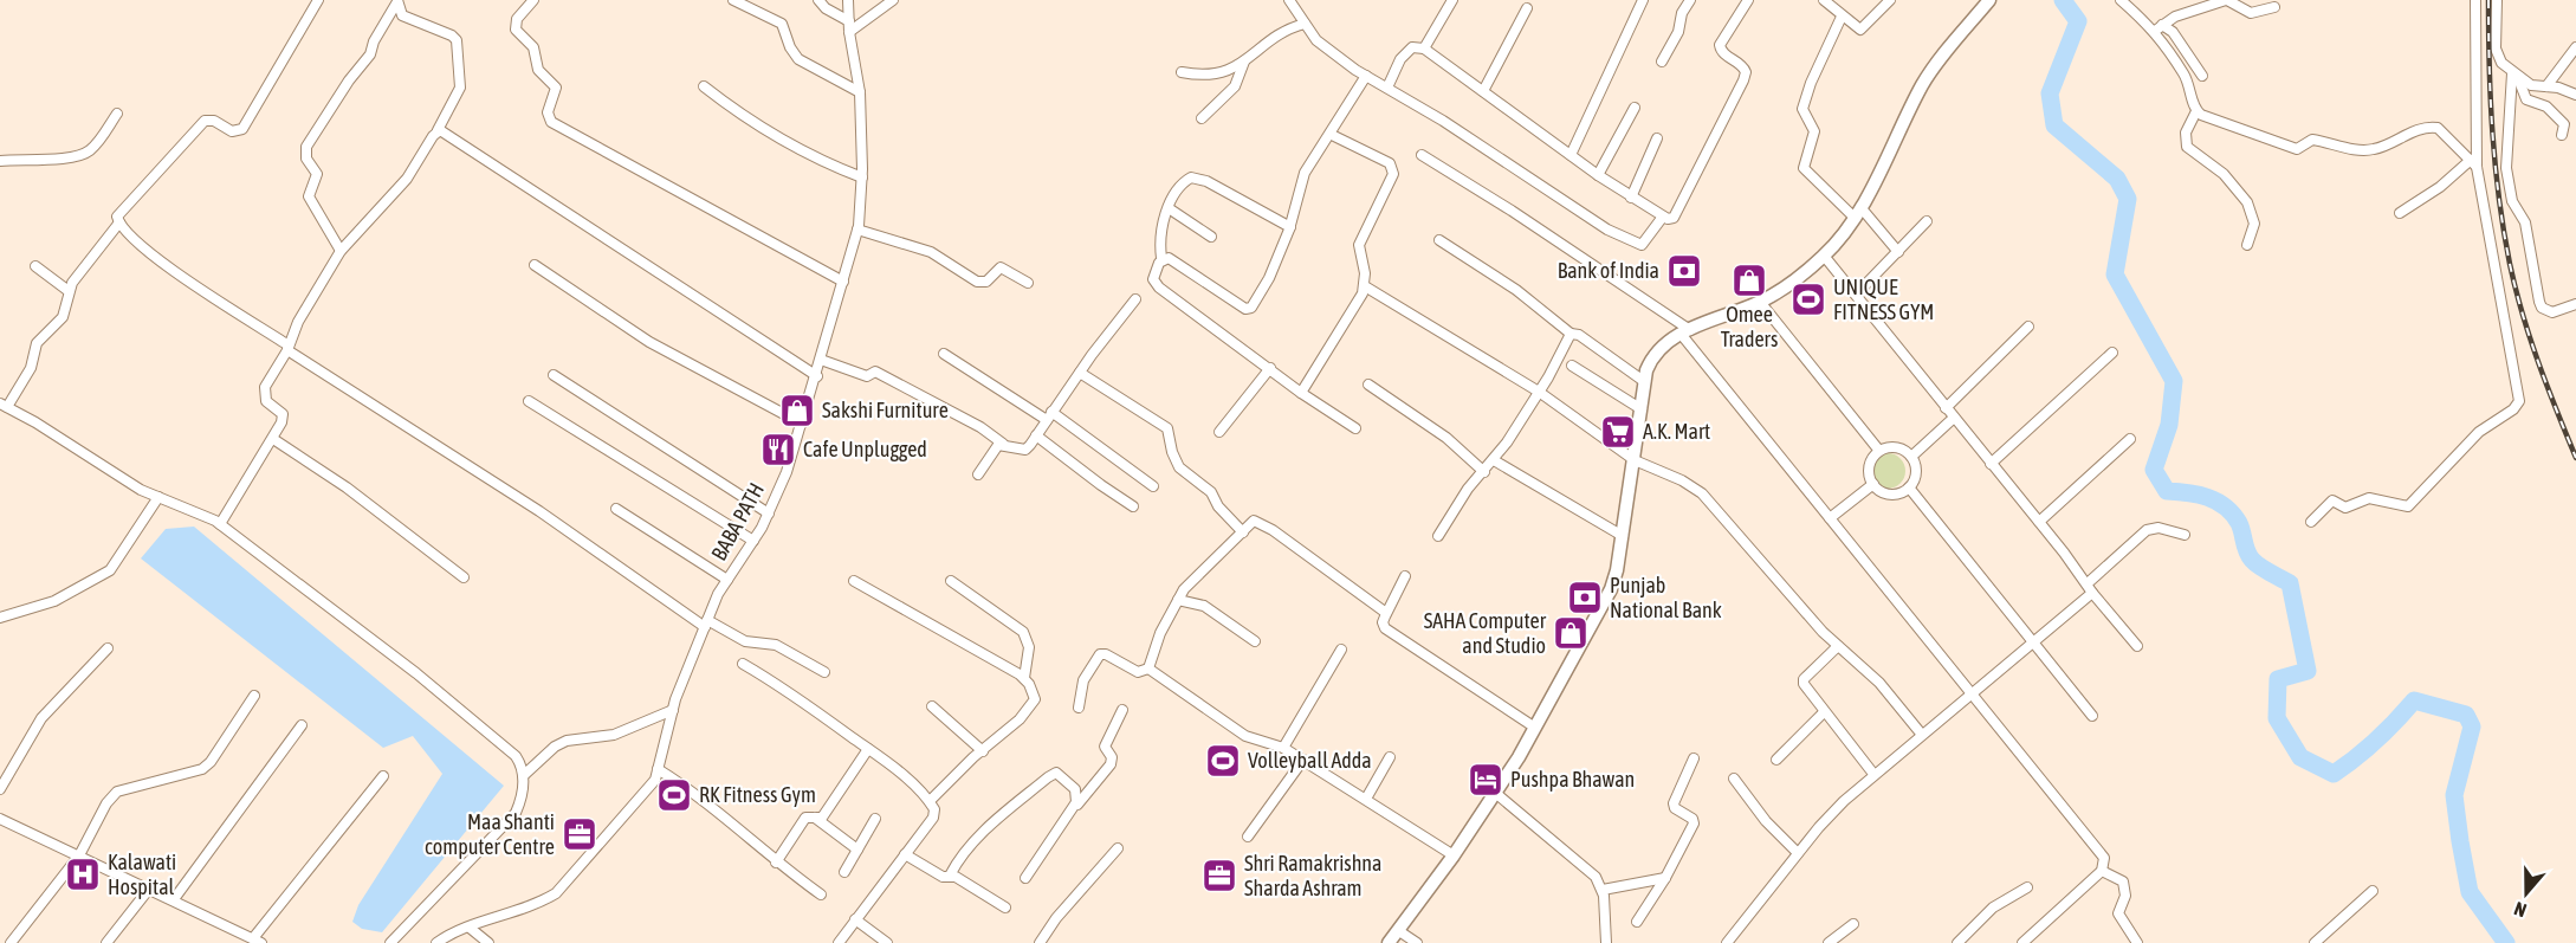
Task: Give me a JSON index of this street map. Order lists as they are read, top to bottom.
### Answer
{
  "streets": {
    "street": ["BABA PATH"]
  },
  "places": {
    "bank": ["Bank of India", "Punjab National Bank"],
    "shop": ["Omee Traders", "Sakshi Furniture", "SAHA Computer and Studio"],
    "sports": ["UNIQUE FITNESS GYM", "Volleyball Adda", "RK Fitness Gym"],
    "supermarket": ["A.K. Mart"],
    "restaurant": ["Cafe Unplugged"],
    "hotel": ["Pushpa Bhawan"],
    "office": ["Maa Shanti computer Centre", "Shri Ramakrishna Sharda Ashram"],
    "hospital": ["Kalawati Hospital"]
  },
  "north": "bottom"
}
